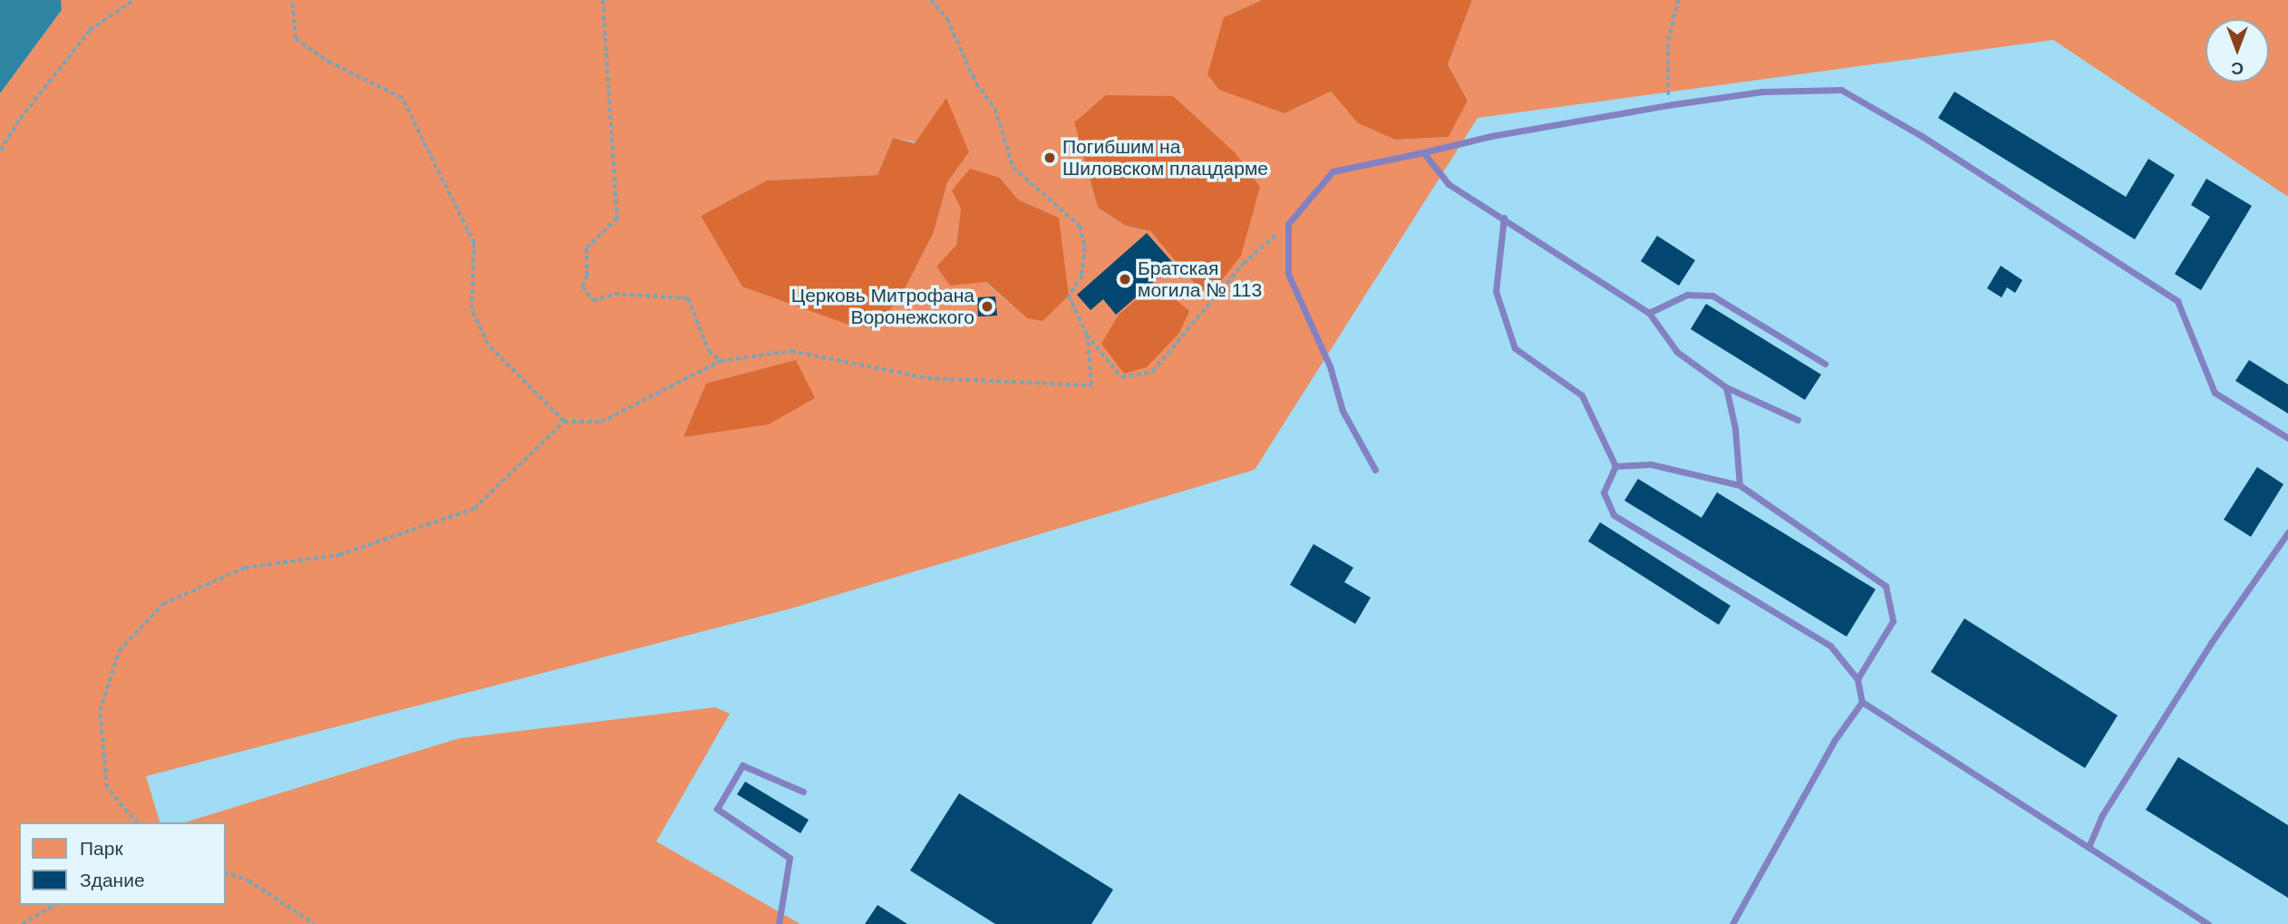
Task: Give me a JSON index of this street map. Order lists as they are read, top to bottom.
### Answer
{
  "places": ["Погибшим на Шиловском плацдарме", "Братская могила № 113", "Церковь Митрофана Воронежского"],
  "legend": ["Парк", "Здание"],
  "north": "bottom"
}
